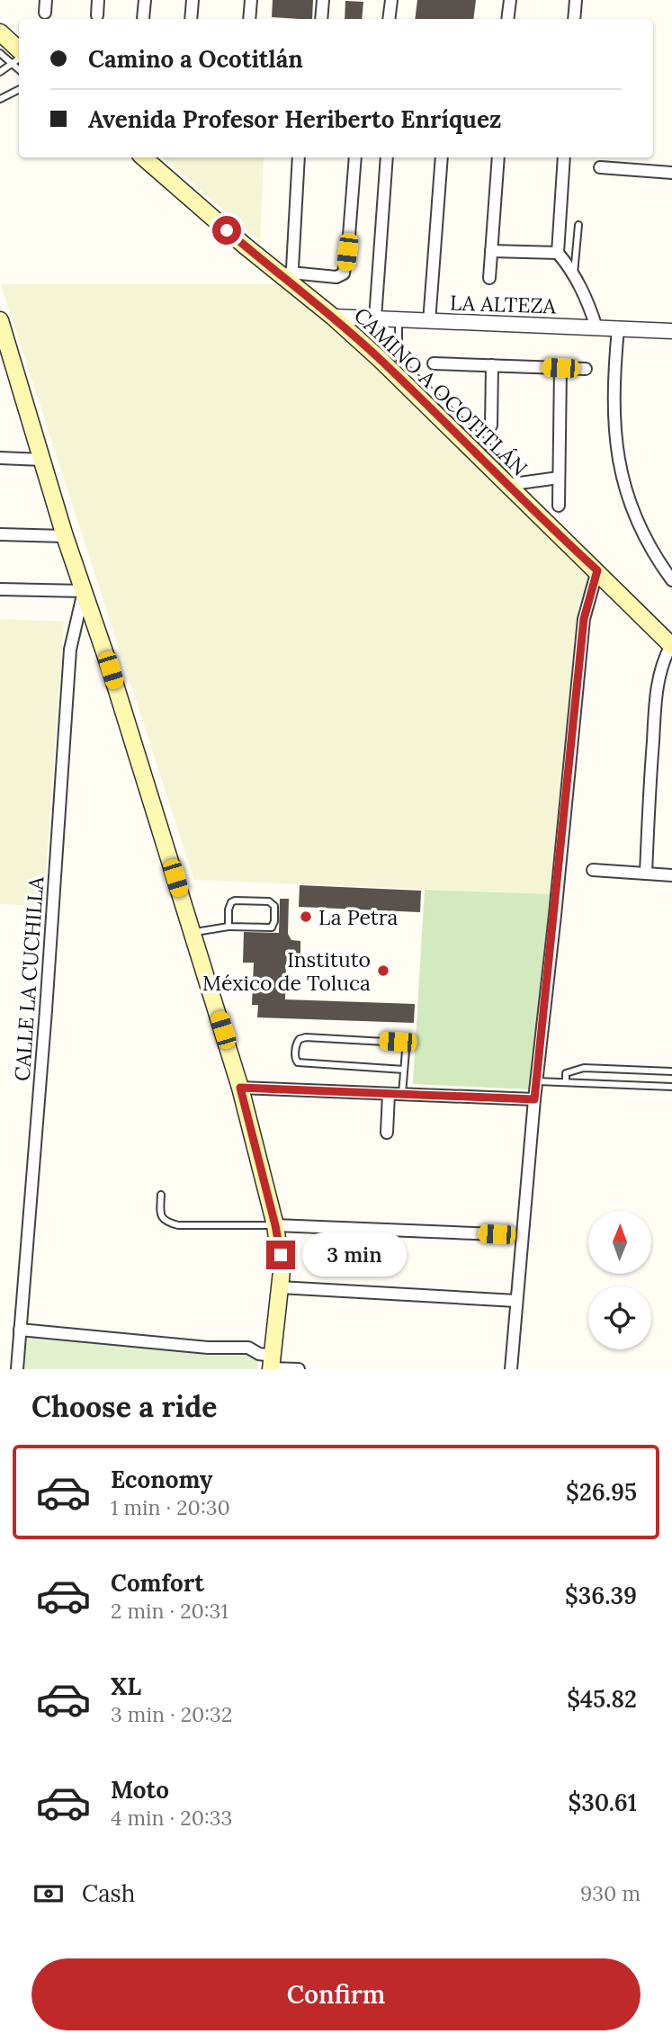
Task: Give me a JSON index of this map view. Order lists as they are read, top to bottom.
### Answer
{
  "streets": {
    "main road": ["CAMINO A OCOTITLÁN"],
    "street": ["LA ALTEZA", "CALLE LA CUCHILLA"]
  },
  "crossings": [
    ["LA ALTEZA", "CAMINO A OCOTITLÁN"]
  ],
  "places": ["La Petra", "Instituto México de Toluca"],
  "north": "top",
  "page": {
    "banner": ["Camino a Ocotitlán", "Avenida Profesor Heriberto Enríquez"],
    "bubble": "3 min",
    "heading": "Choose a ride",
    "list": [
      {
        "name": "Economy",
        "note": "1 min · 20:30",
        "value": "$26.95"
      },
      {
        "name": "Comfort",
        "note": "2 min · 20:31",
        "value": "$36.39"
      },
      {
        "name": "XL",
        "note": "3 min · 20:32",
        "value": "$45.82"
      },
      {
        "name": "Moto",
        "note": "4 min · 20:33",
        "value": "$30.61"
      }
    ],
    "pay": ["Cash", "930 m"],
    "buttons": "Confirm"
  }
}
